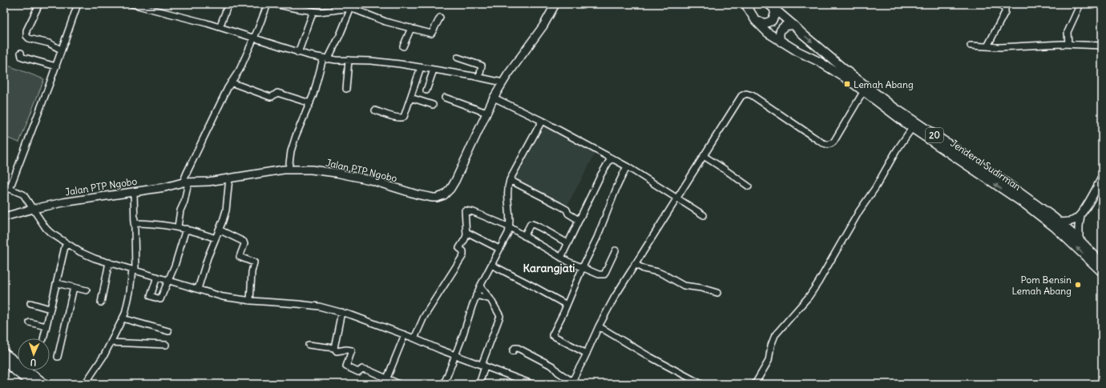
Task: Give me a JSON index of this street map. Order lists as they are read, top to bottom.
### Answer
{
  "streets": {
    "highway": ["20", "Jenderal Sudirman"],
    "main road": ["Jalan PTP Ngobo"]
  },
  "districts": ["Karangjati"],
  "places": {
    "transit": ["Lemah Abang"],
    "other": ["Pom Bensin Lemah Abang"]
  },
  "north": "bottom"
}
